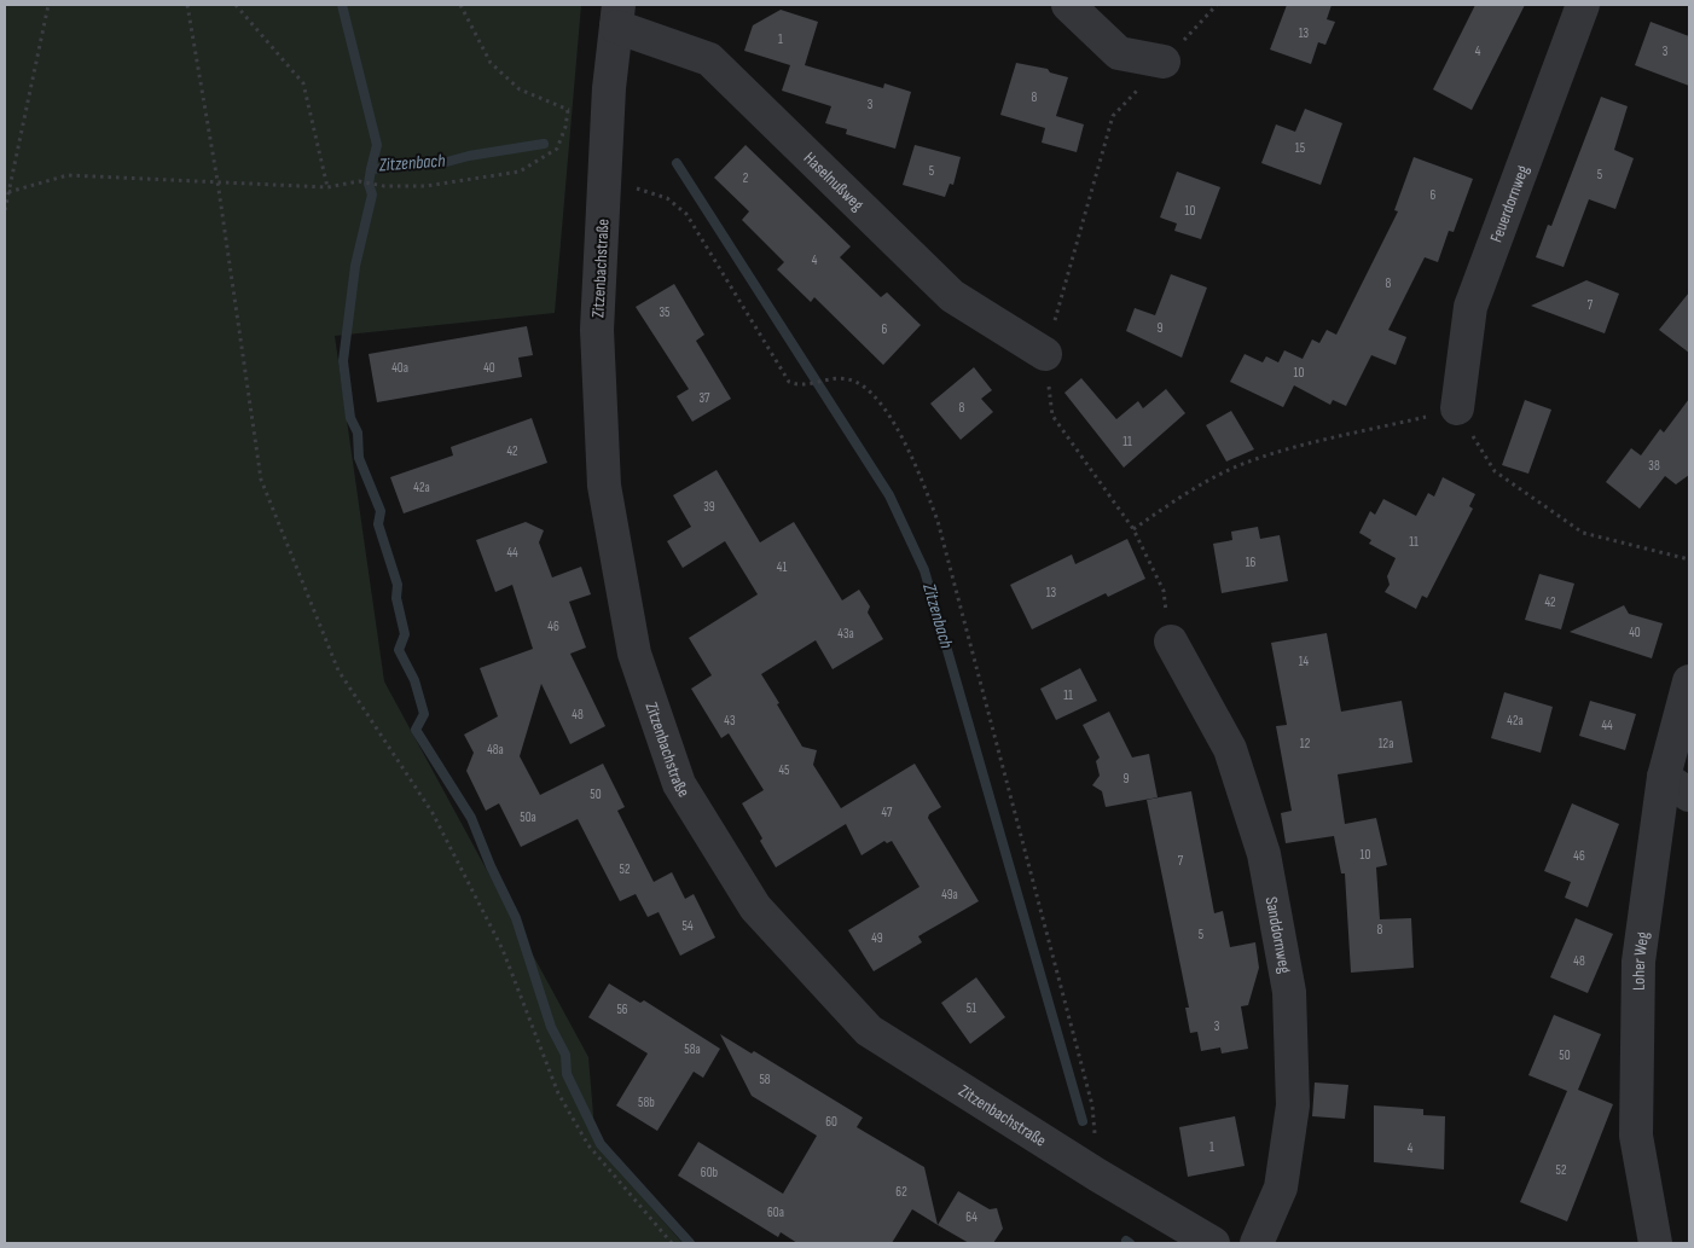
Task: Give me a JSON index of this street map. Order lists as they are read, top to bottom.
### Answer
{
  "streets": {
    "street": [
      "Haselnußweg",
      "Feuerdornweg",
      "Zitzenbachstraße",
      "Sanddornweg",
      "Loher Weg"
    ]
  },
  "crossings": [
    ["Haselnußweg", "Zitzenbachstraße"]
  ],
  "water": ["Zitzenbach"],
  "house_numbers": [
    "13",
    "1",
    "4",
    "3",
    "8",
    "3",
    "15",
    "5",
    "5",
    "2",
    "6",
    "10",
    "4",
    "8",
    "7",
    "35",
    "9",
    "6",
    "40a",
    "40",
    "10",
    "37",
    "8",
    "11",
    "42",
    "38",
    "42a",
    "39",
    "11",
    "44",
    "16",
    "41",
    "13",
    "42",
    "46",
    "40",
    "43a",
    "14",
    "11",
    "48",
    "43",
    "42a",
    "44",
    "12",
    "12a",
    "48a",
    "45",
    "9",
    "50",
    "47",
    "50a",
    "10",
    "46",
    "7",
    "52",
    "49a",
    "54",
    "8",
    "5",
    "49",
    "48",
    "51",
    "56",
    "3",
    "58a",
    "50",
    "58",
    "58b",
    "60",
    "1",
    "4",
    "52",
    "60b",
    "62",
    "60a",
    "64"
  ]
}
